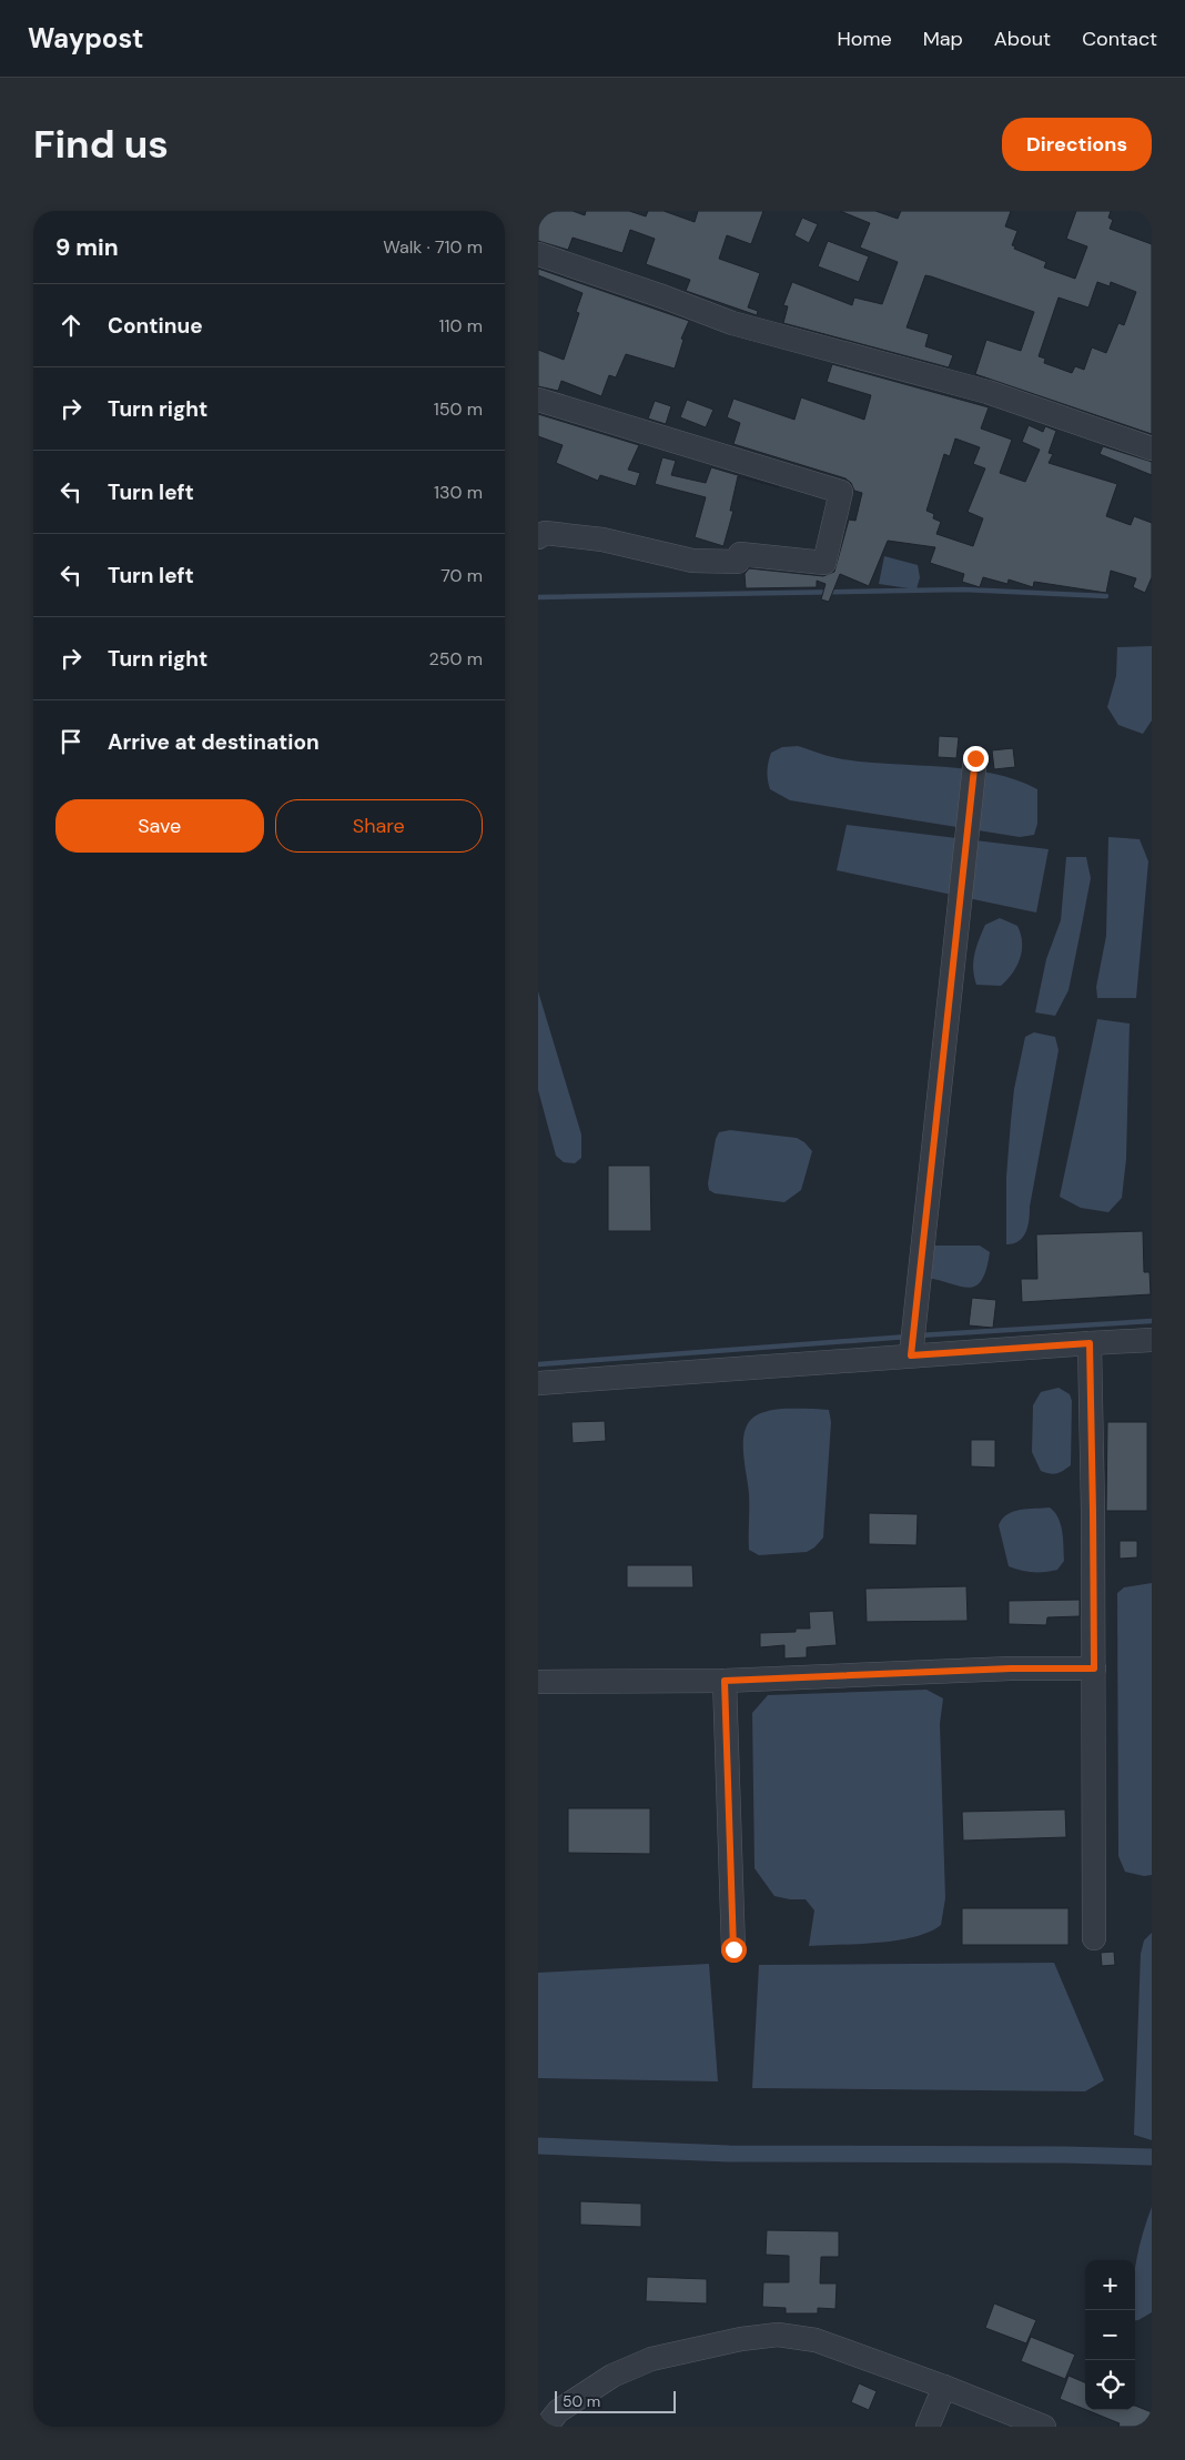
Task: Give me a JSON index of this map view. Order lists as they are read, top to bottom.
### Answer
{
  "scale_bar": "50 m",
  "page": {
    "header": "Waypost",
    "nav": [
      "Home",
      "Map",
      "About",
      "Contact"
    ],
    "buttons": [
      "Directions",
      ["Save", "Share"]
    ],
    "title": "Find us",
    "heading": ["9 min", "Walk · 710 m"],
    "list": [
      ["Continue", "110 m"],
      ["Turn right", "150 m"],
      ["Turn left", "130 m"],
      ["Turn left", "70 m"],
      ["Turn right", "250 m"],
      "Arrive at destination"
    ],
    "map_buttons": ["+", "−"],
    "scale": "50 m"
  }
}
